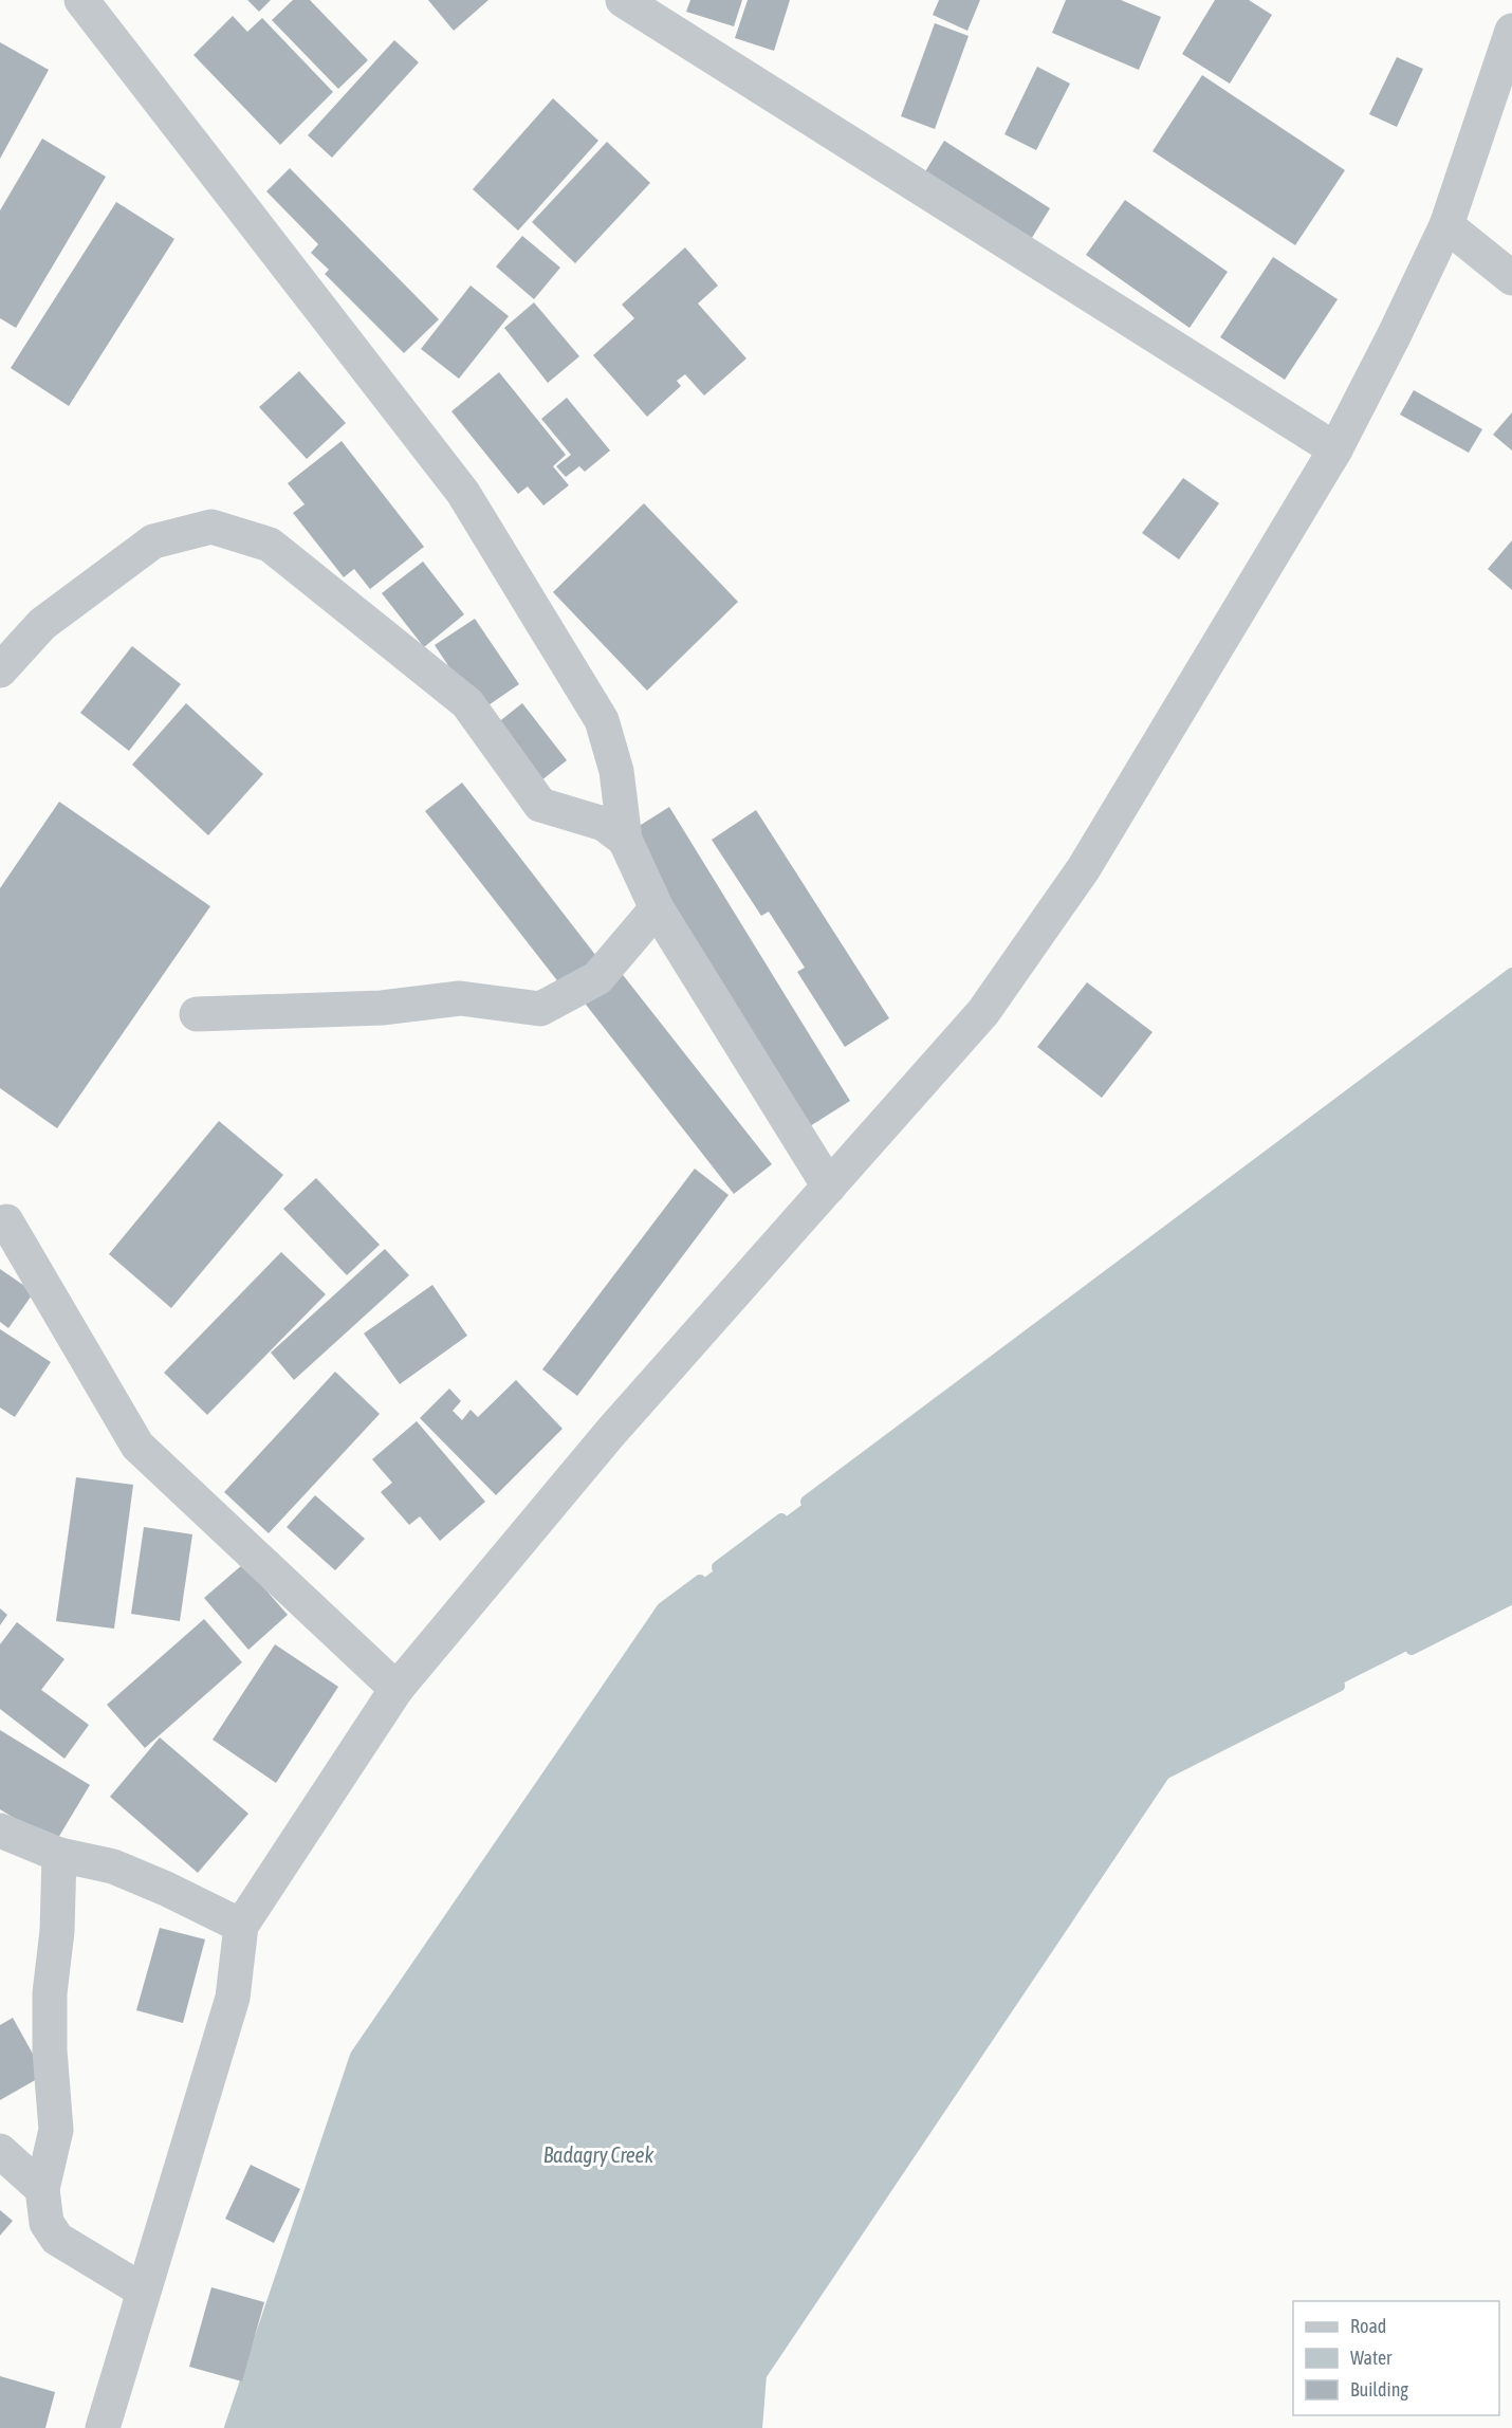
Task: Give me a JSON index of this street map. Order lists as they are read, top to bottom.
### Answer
{
  "water": ["Badagry Creek"],
  "legend": ["Road", "Water", "Building"]
}
